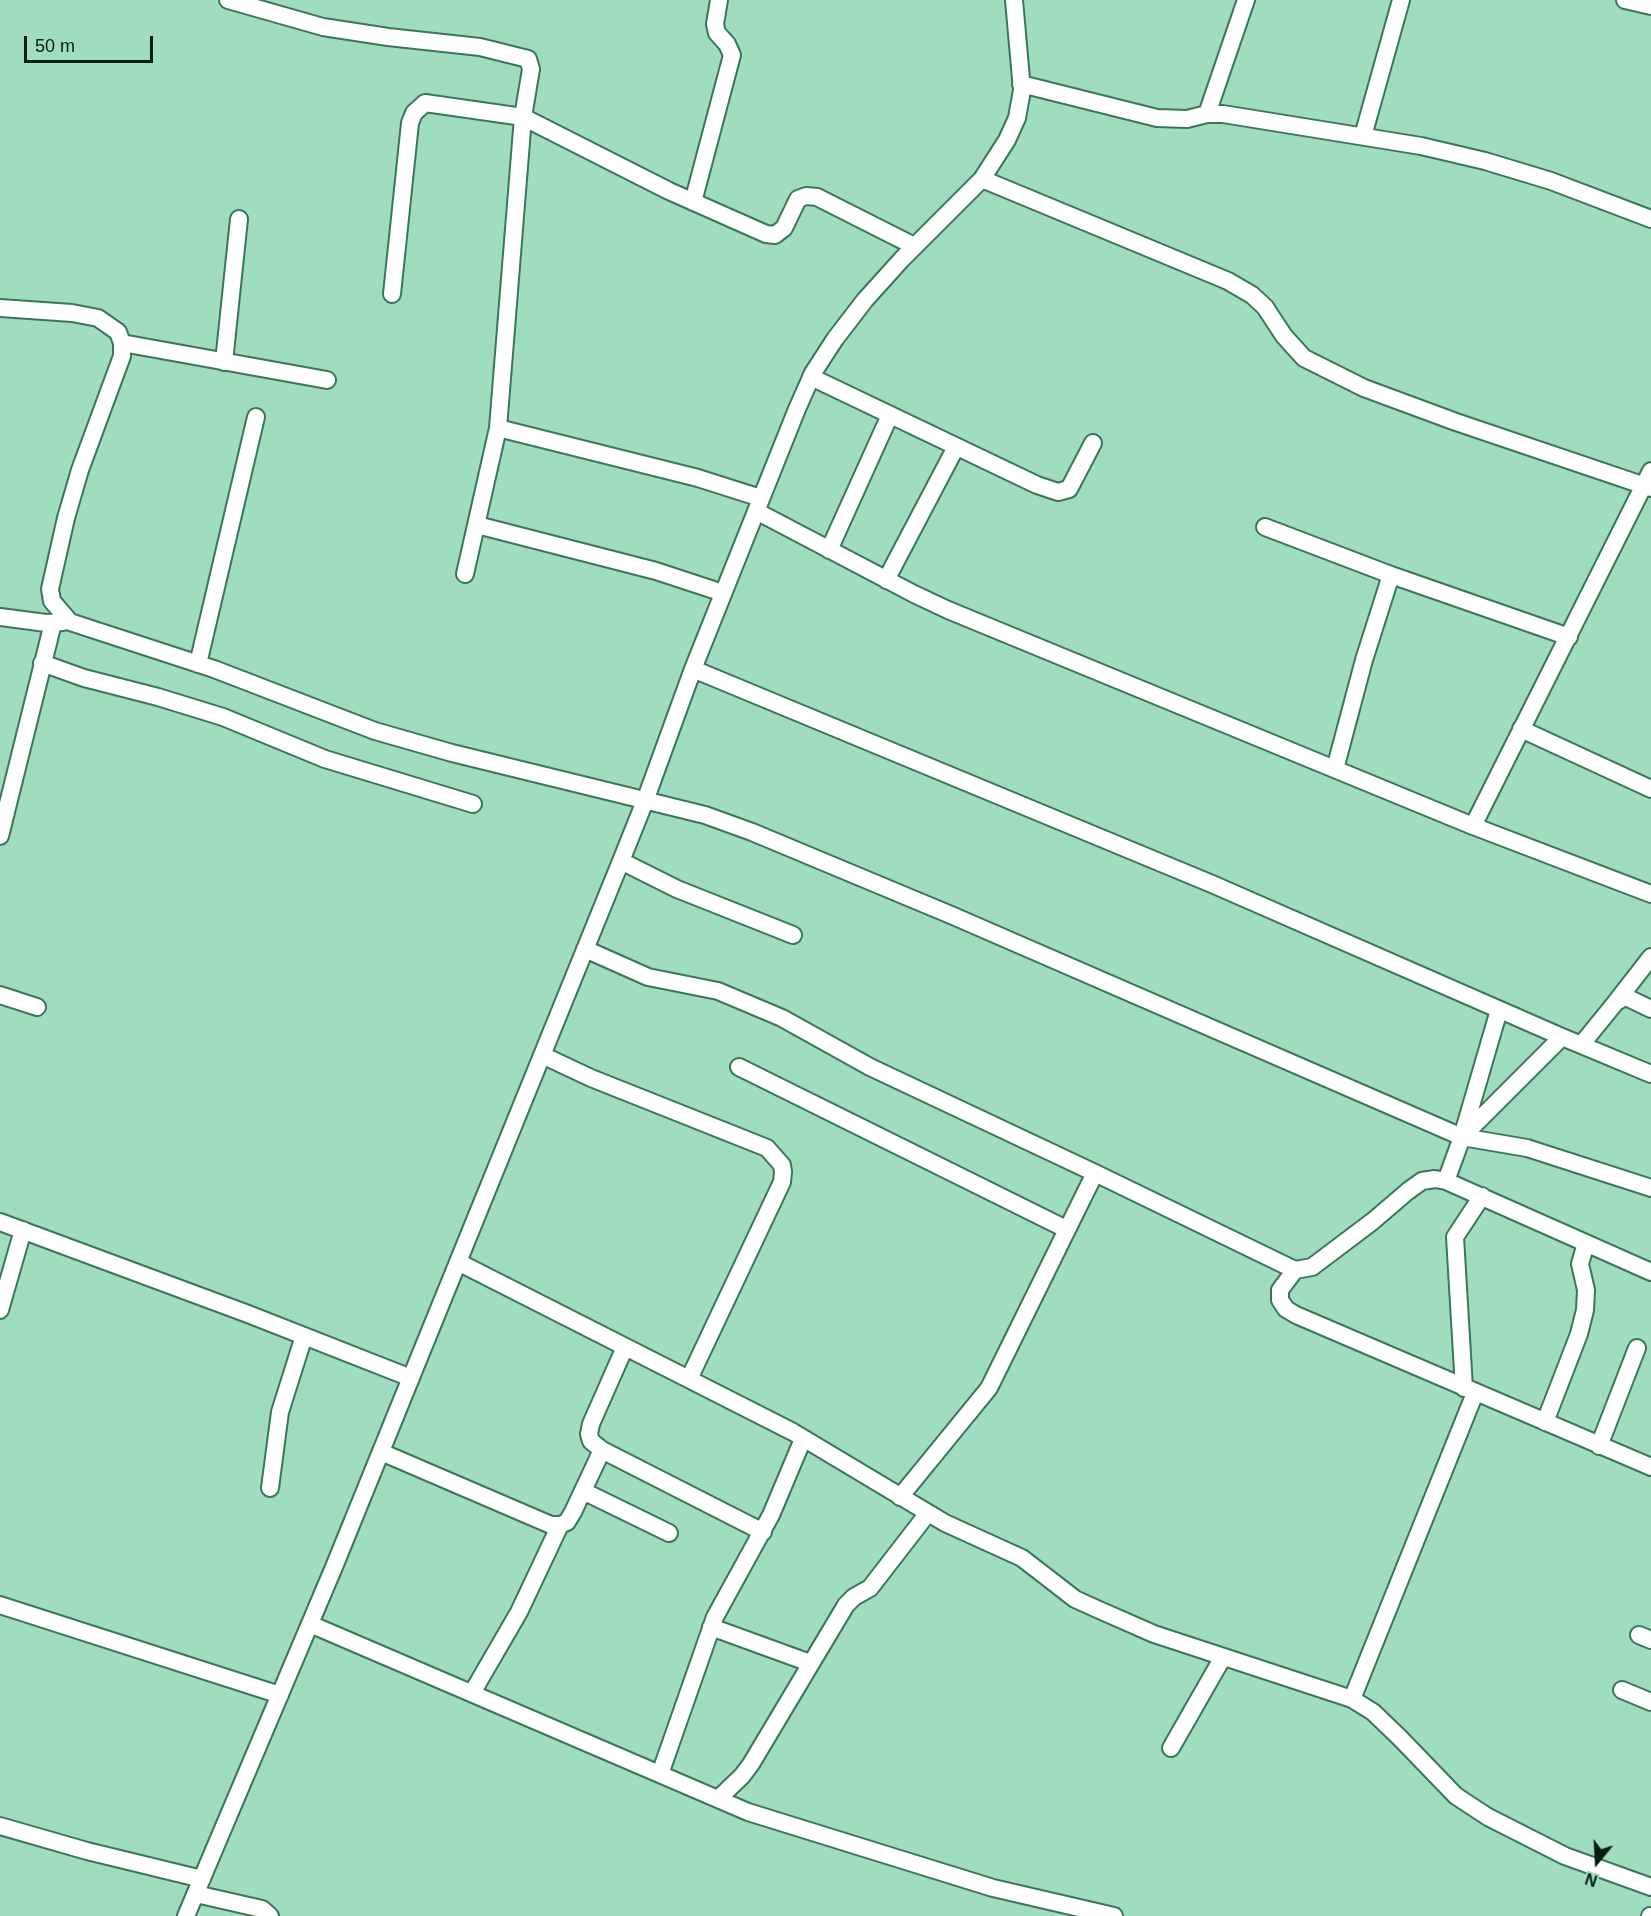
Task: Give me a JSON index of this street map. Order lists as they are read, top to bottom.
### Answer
{
  "scale_bar": "50 m",
  "north": "bottom"
}
